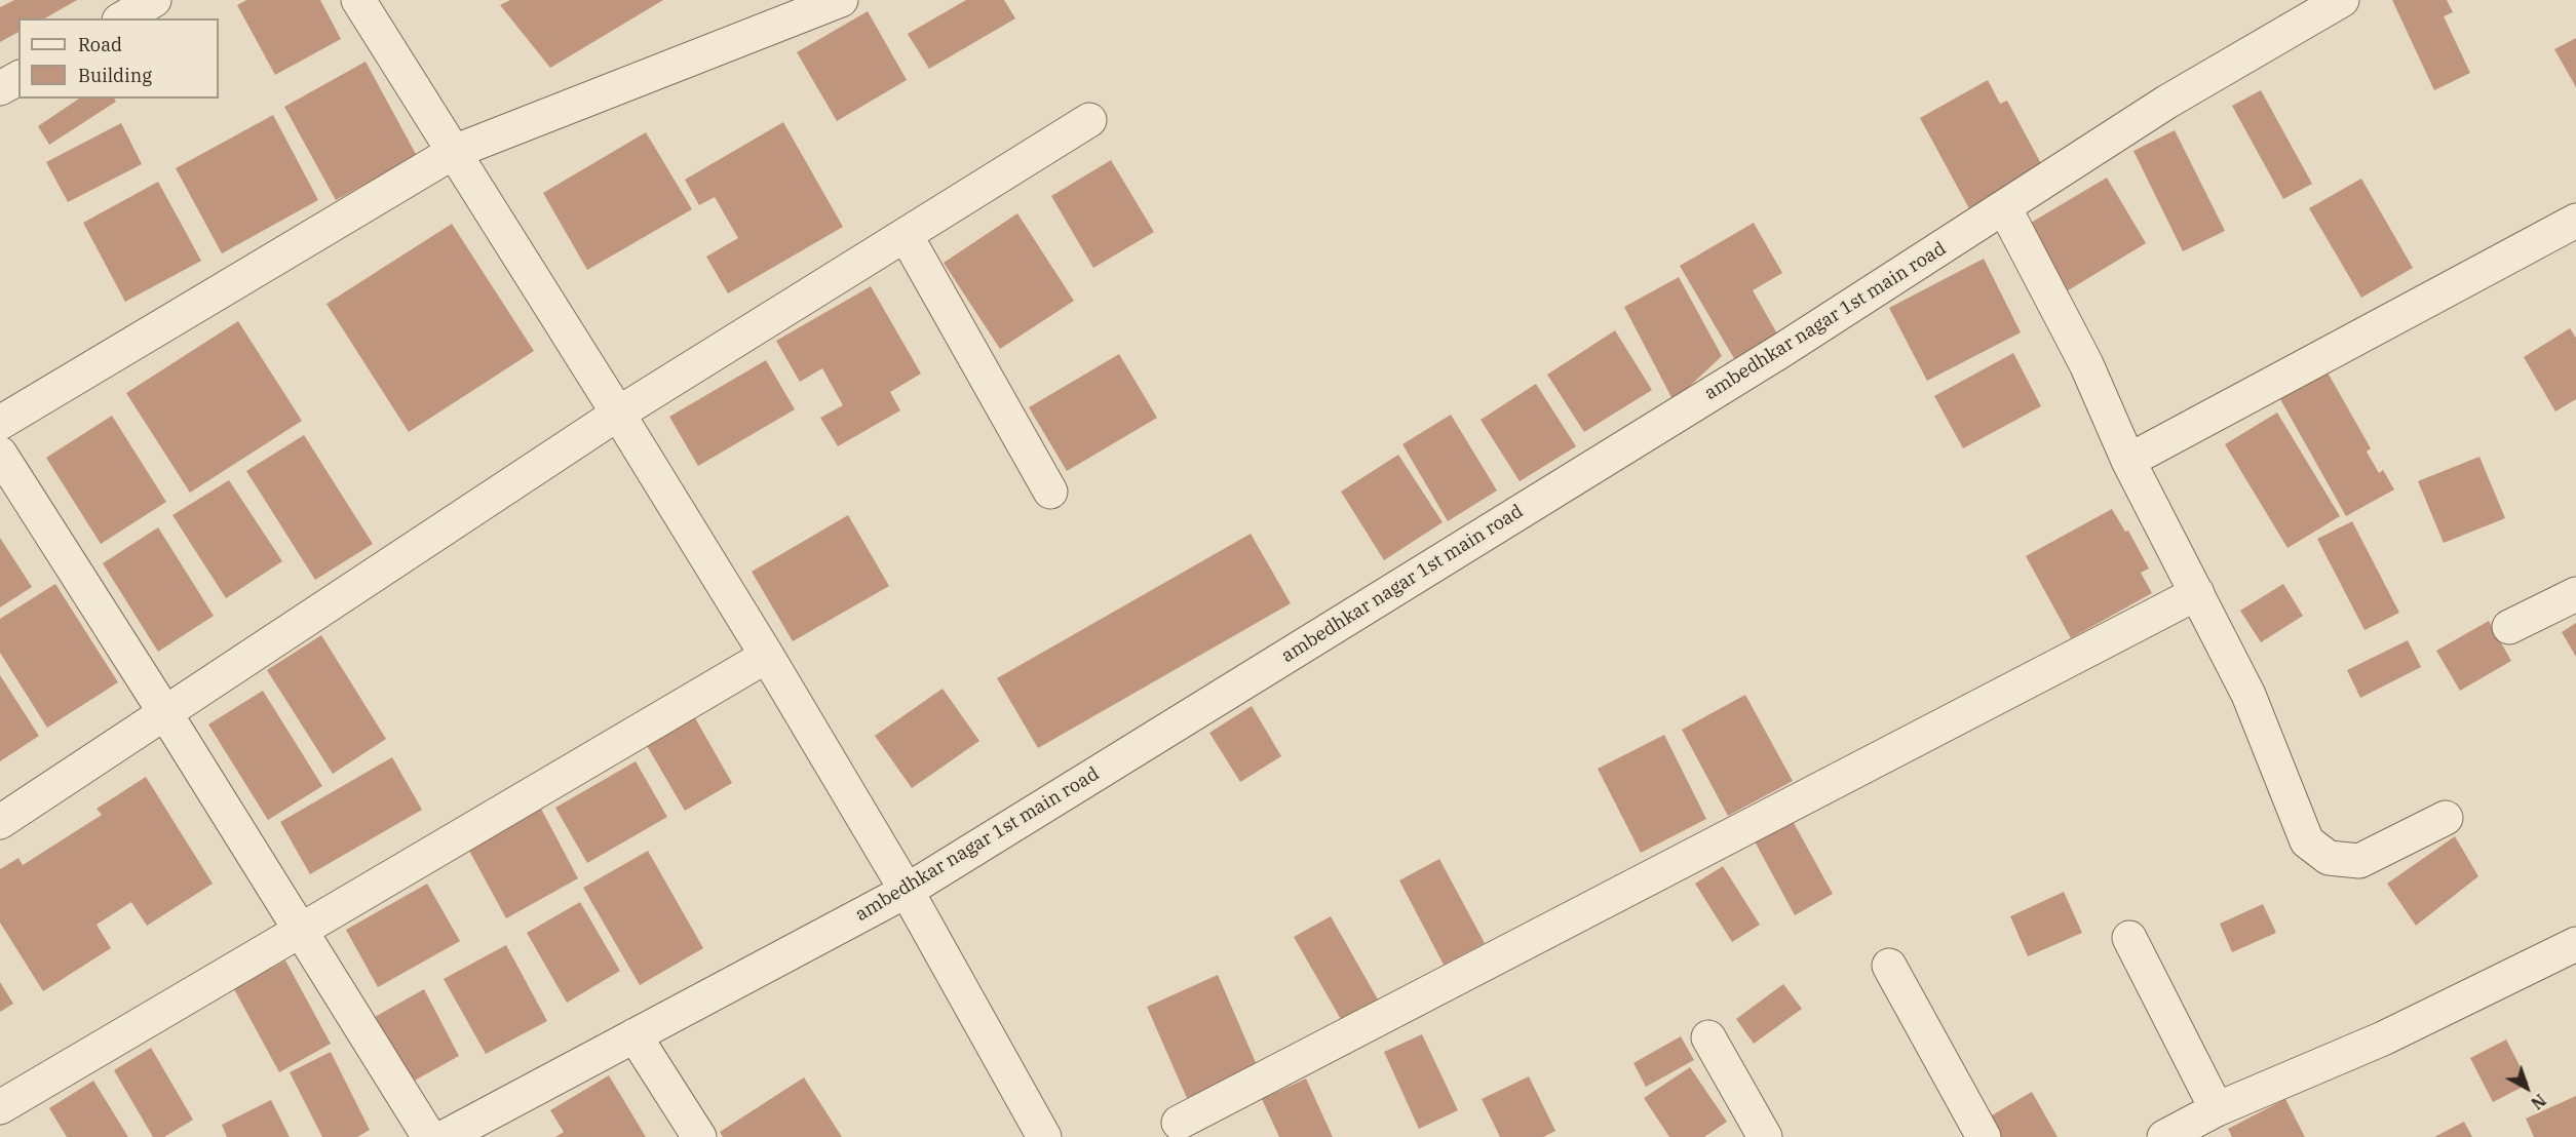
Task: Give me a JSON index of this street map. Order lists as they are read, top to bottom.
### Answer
{
  "streets": {
    "street": ["ambedhkar nagar 1st main road"]
  },
  "legend": ["Road", "Building"],
  "north": "bottom right"
}
